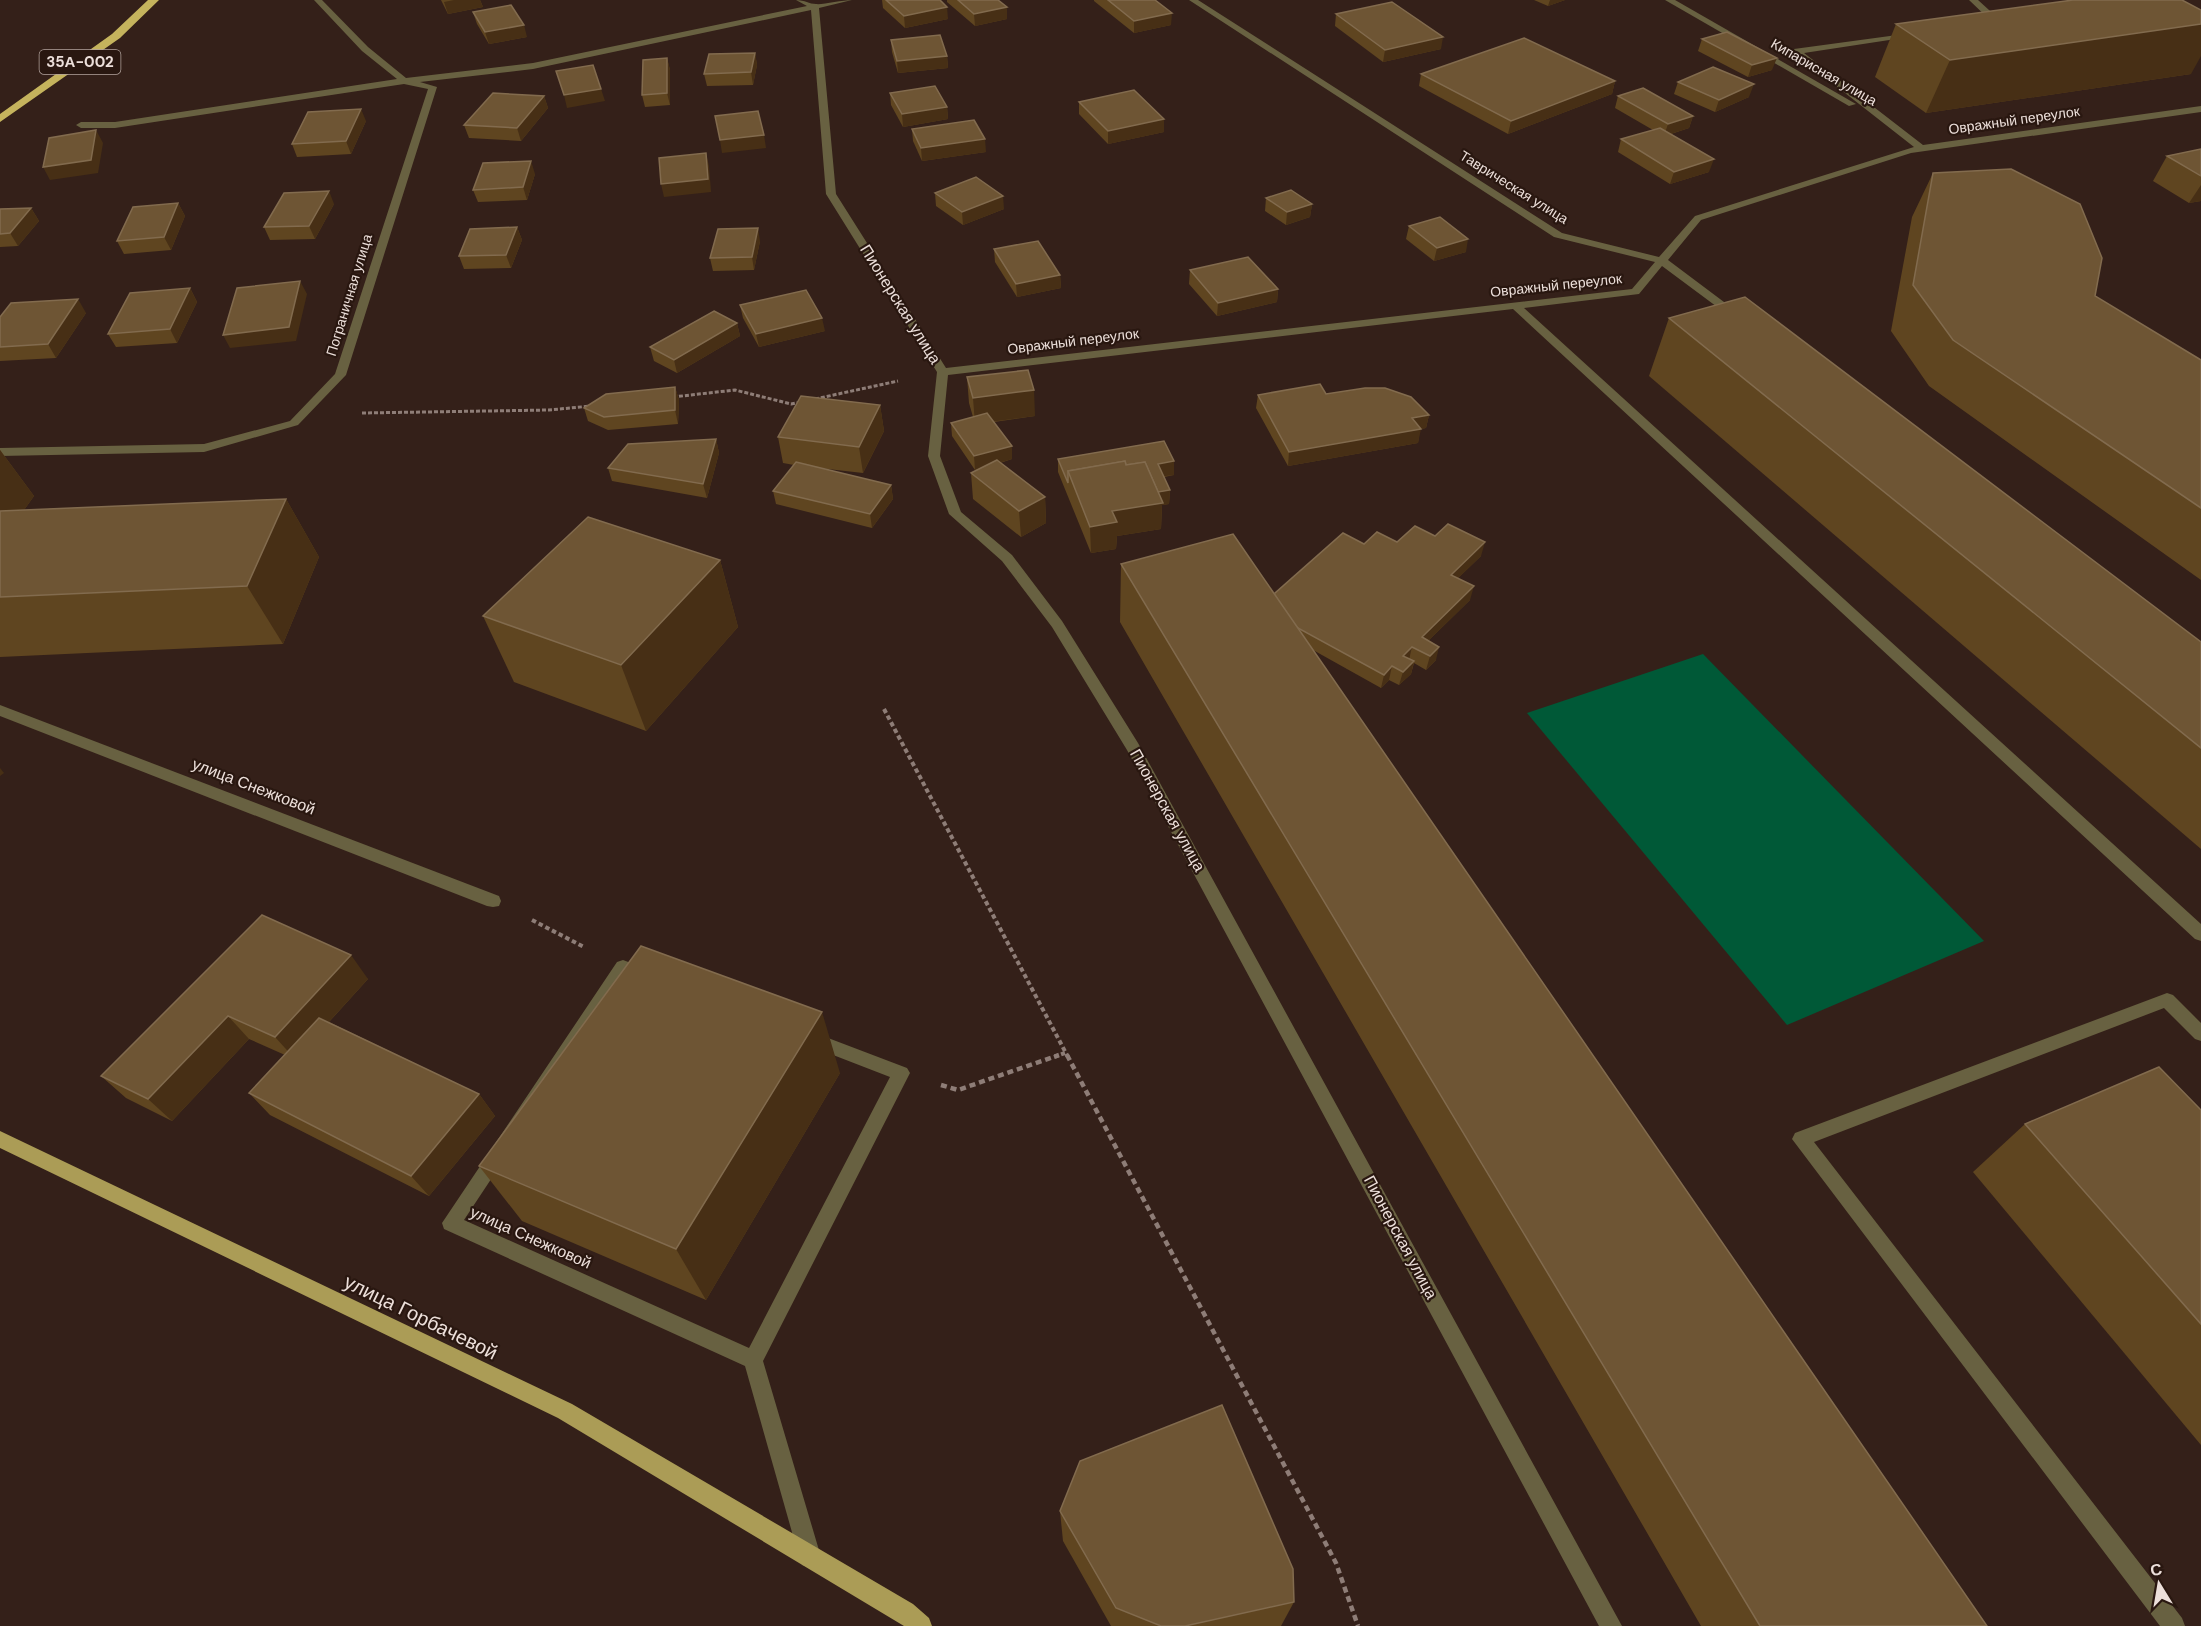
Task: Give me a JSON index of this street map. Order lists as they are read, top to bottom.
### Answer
{
  "streets": {
    "highway": ["35А-002"],
    "main road": ["улица Горбачевой"],
    "street": [
      "Кипарисная улица",
      "Овражный переулок",
      "Таврическая улица",
      "Пограничная улица",
      "Пионерская улица",
      "улица Снежковой"
    ]
  },
  "crossings": [
    ["Овражный переулок", "Таврическая улица"],
    ["Овражный переулок", "Пионерская улица"]
  ],
  "north": "top"
}
